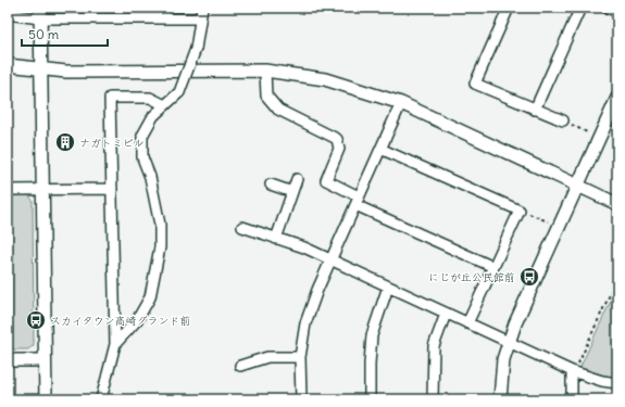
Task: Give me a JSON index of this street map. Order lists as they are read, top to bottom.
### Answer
{
  "places": {
    "building": ["ナガトミビル"],
    "bus stop": ["にじが丘公民館前", "スカイタウン高崎グランド前"]
  },
  "scale_bar": "50 m"
}
